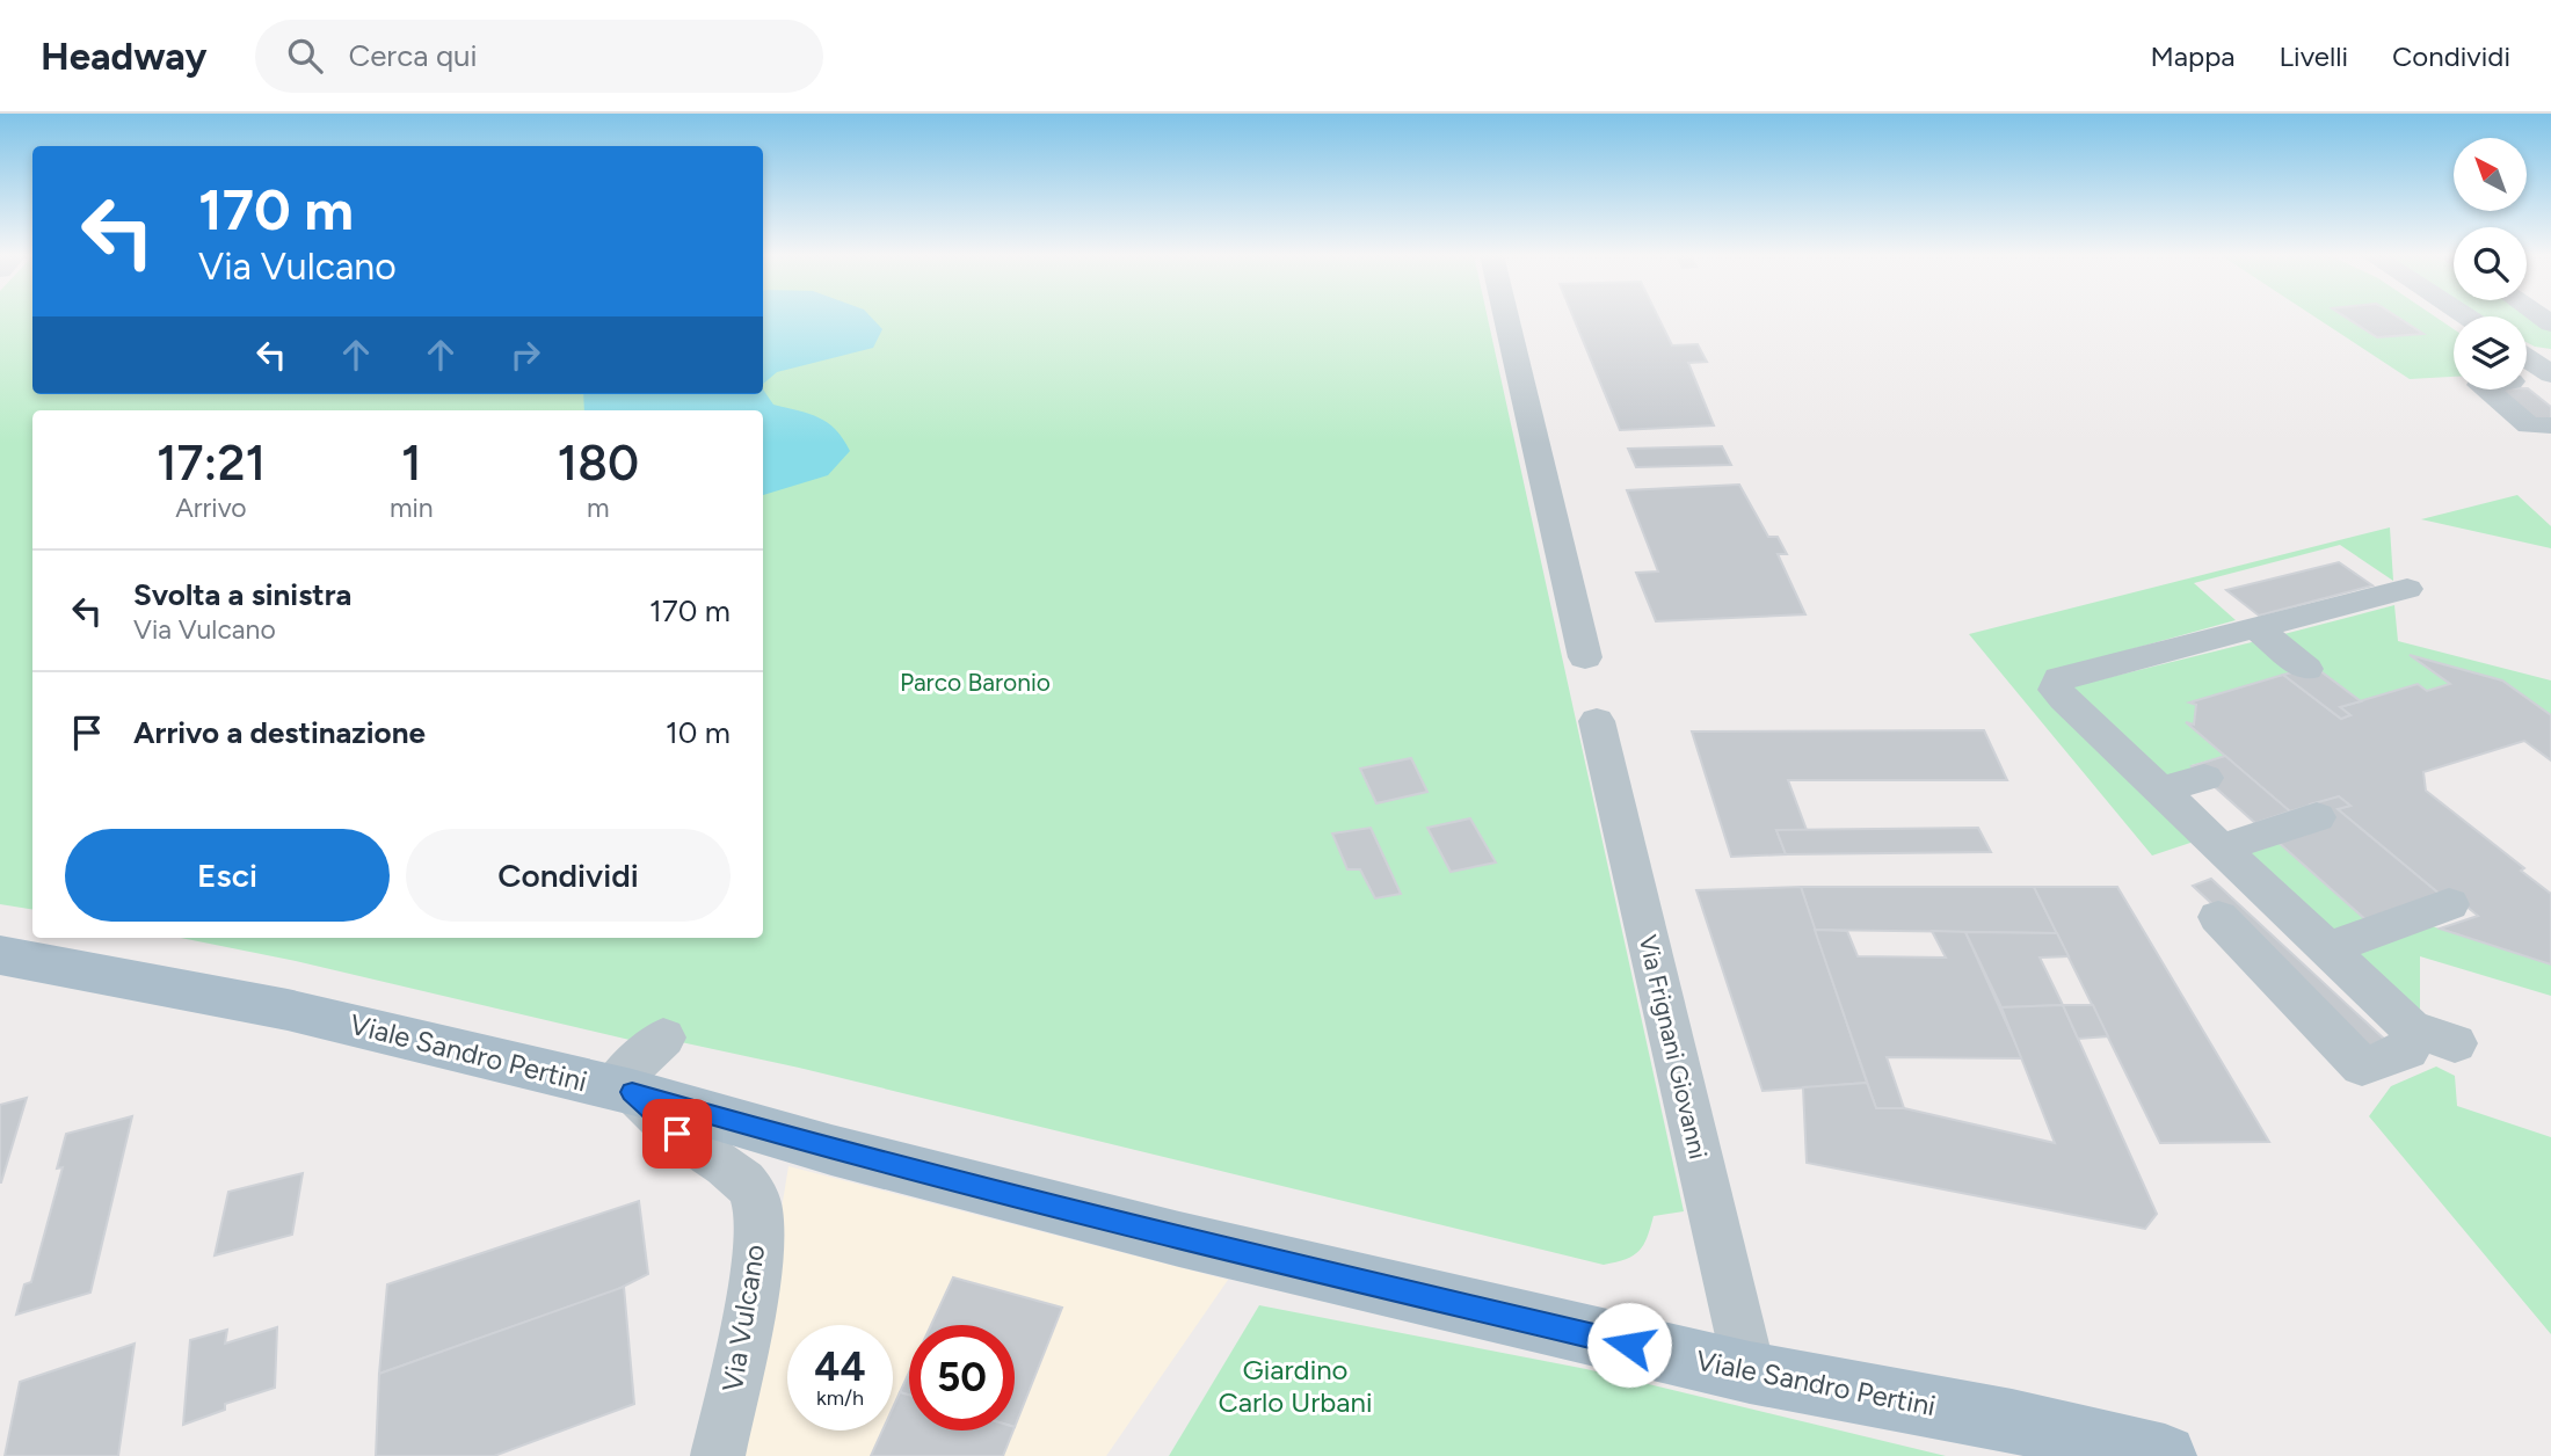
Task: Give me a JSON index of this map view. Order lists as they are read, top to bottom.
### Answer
{
  "streets": {
    "main road": ["Viale Sandro Pertini"],
    "street": ["Via Frignani Giovanni", "Via Vulcano"]
  },
  "crossings": [
    ["Via Frignani Giovanni", "Viale Sandro Pertini"],
    ["Viale Sandro Pertini", "Via Vulcano"]
  ],
  "parks": ["Parco Baronio", "Giardino Carlo Urbani"],
  "north": "top left",
  "page": {
    "header": "Headway",
    "search": "Cerca qui",
    "nav": ["Mappa", "Livelli", "Condividi"],
    "turn": ["170 m", "Via Vulcano"],
    "eta": [
      "17:21",
      "Arrivo",
      "1",
      "min",
      "180",
      "m"
    ],
    "list": [
      {
        "name": "Svolta a sinistra",
        "note": "Via Vulcano",
        "value": "170 m"
      },
      {
        "name": "Arrivo a destinazione",
        "value": "10 m"
      }
    ],
    "buttons": ["Esci", "Condividi"],
    "speed": "44 km/h",
    "limit": "50"
  }
}
